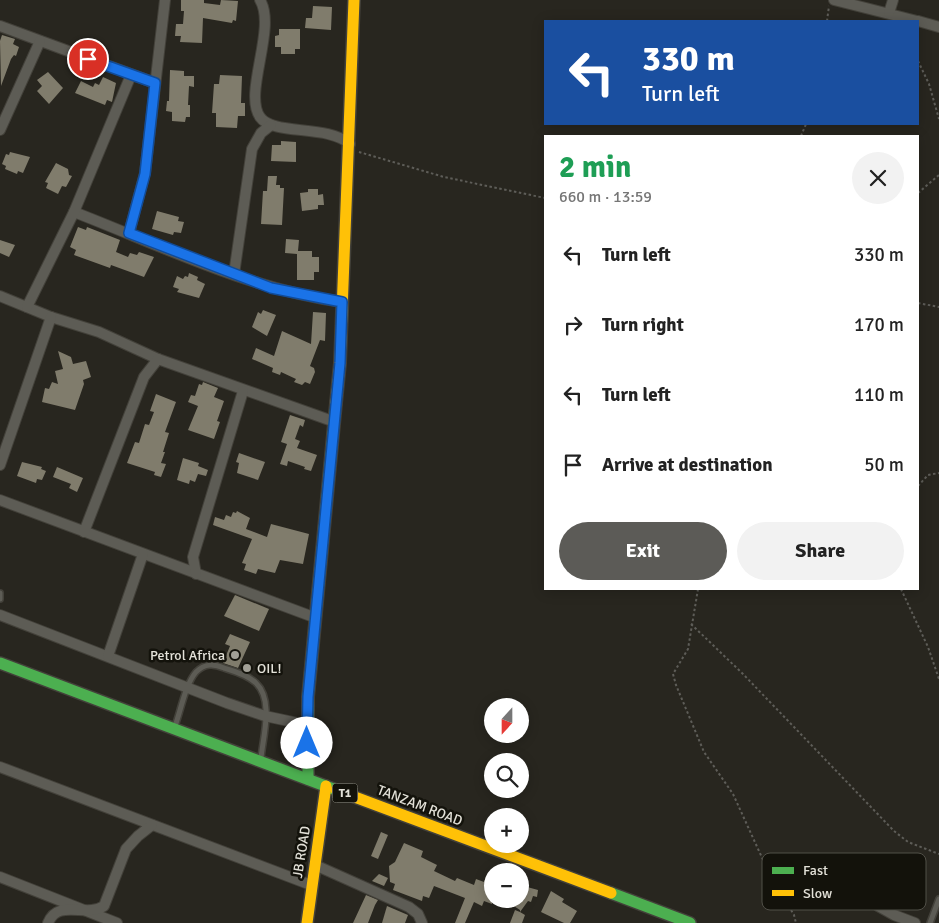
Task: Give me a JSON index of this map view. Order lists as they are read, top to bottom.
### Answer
{
  "streets": {
    "main road": ["T1", "TANZAM ROAD", "JB ROAD"]
  },
  "crossings": [
    ["TANZAM ROAD", "JB ROAD"]
  ],
  "places": ["Petrol Africa", "OIL!"],
  "legend": ["Fast", "Slow"],
  "north": "bottom",
  "page": {
    "turn": ["330 m", "Turn left"],
    "heading": ["2 min", "660 m · 13:59"],
    "list": [
      {
        "name": "Turn left",
        "value": "330 m"
      },
      {
        "name": "Turn right",
        "value": "170 m"
      },
      {
        "name": "Turn left",
        "value": "110 m"
      },
      {
        "name": "Arrive at destination",
        "value": "50 m"
      }
    ],
    "buttons": ["Exit", "Share"],
    "map_buttons": ["+", "−"]
  }
}
